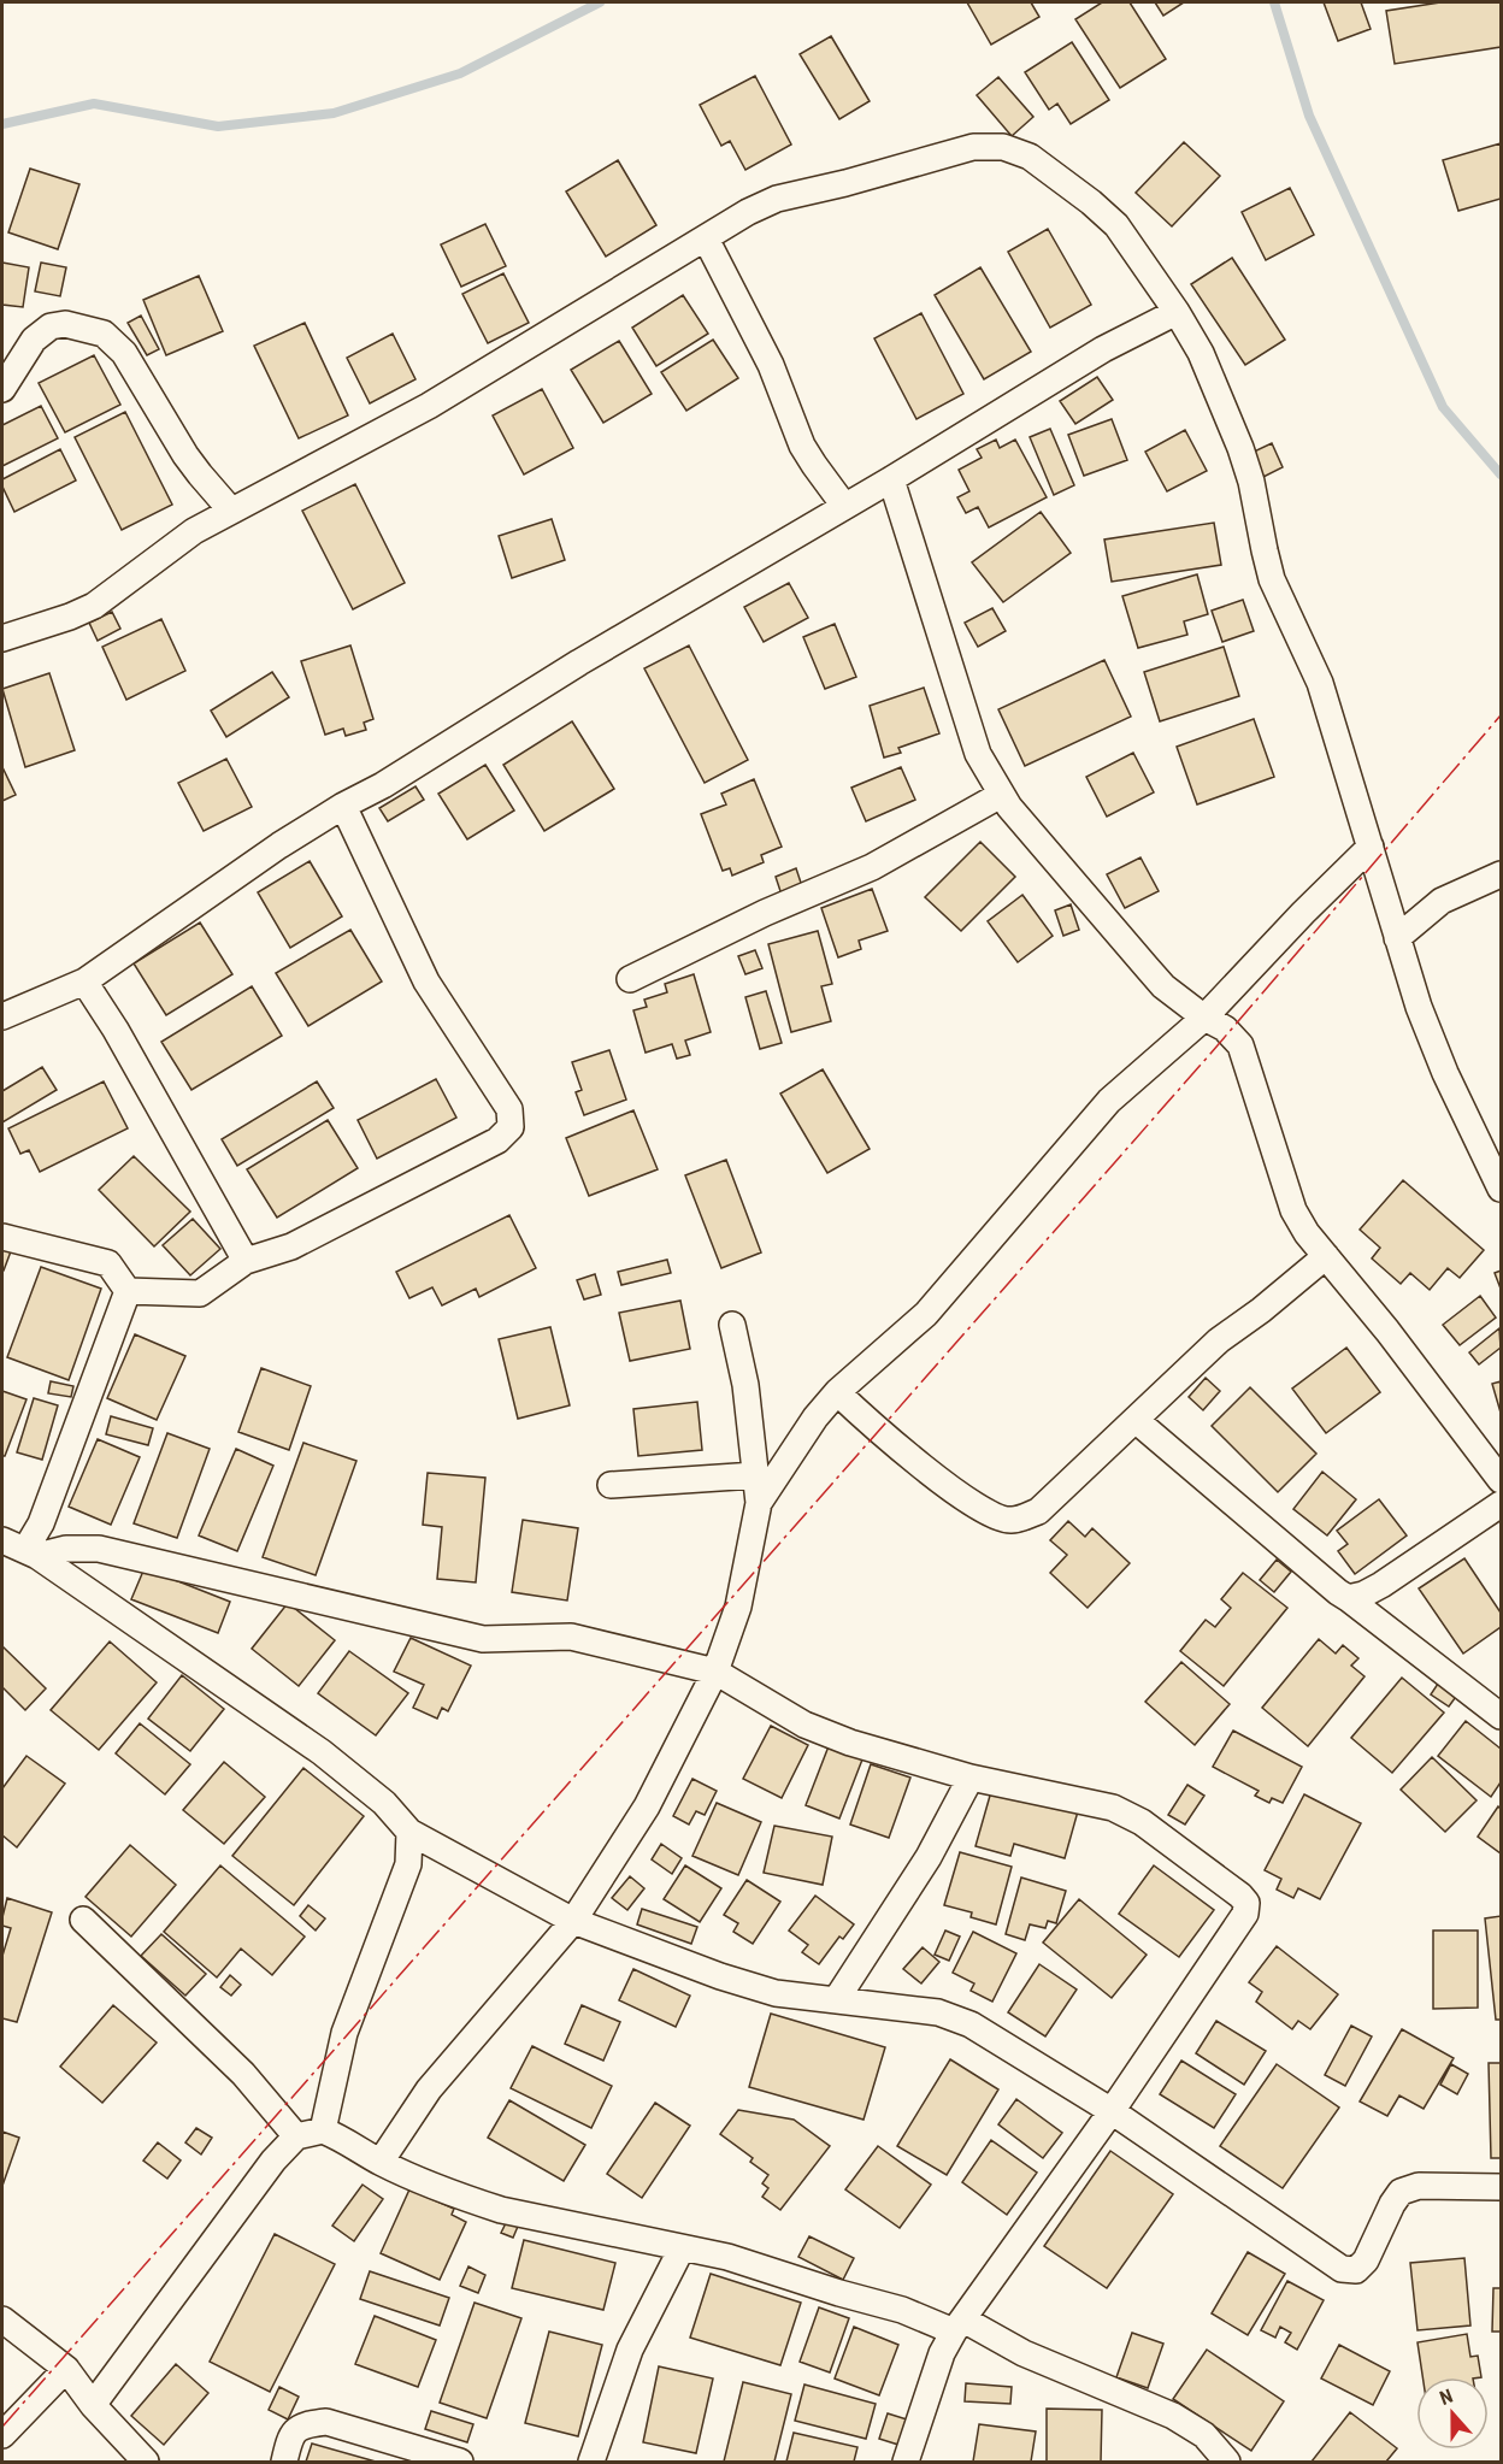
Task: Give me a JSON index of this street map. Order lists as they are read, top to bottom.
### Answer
{
  "north": "top"
}
